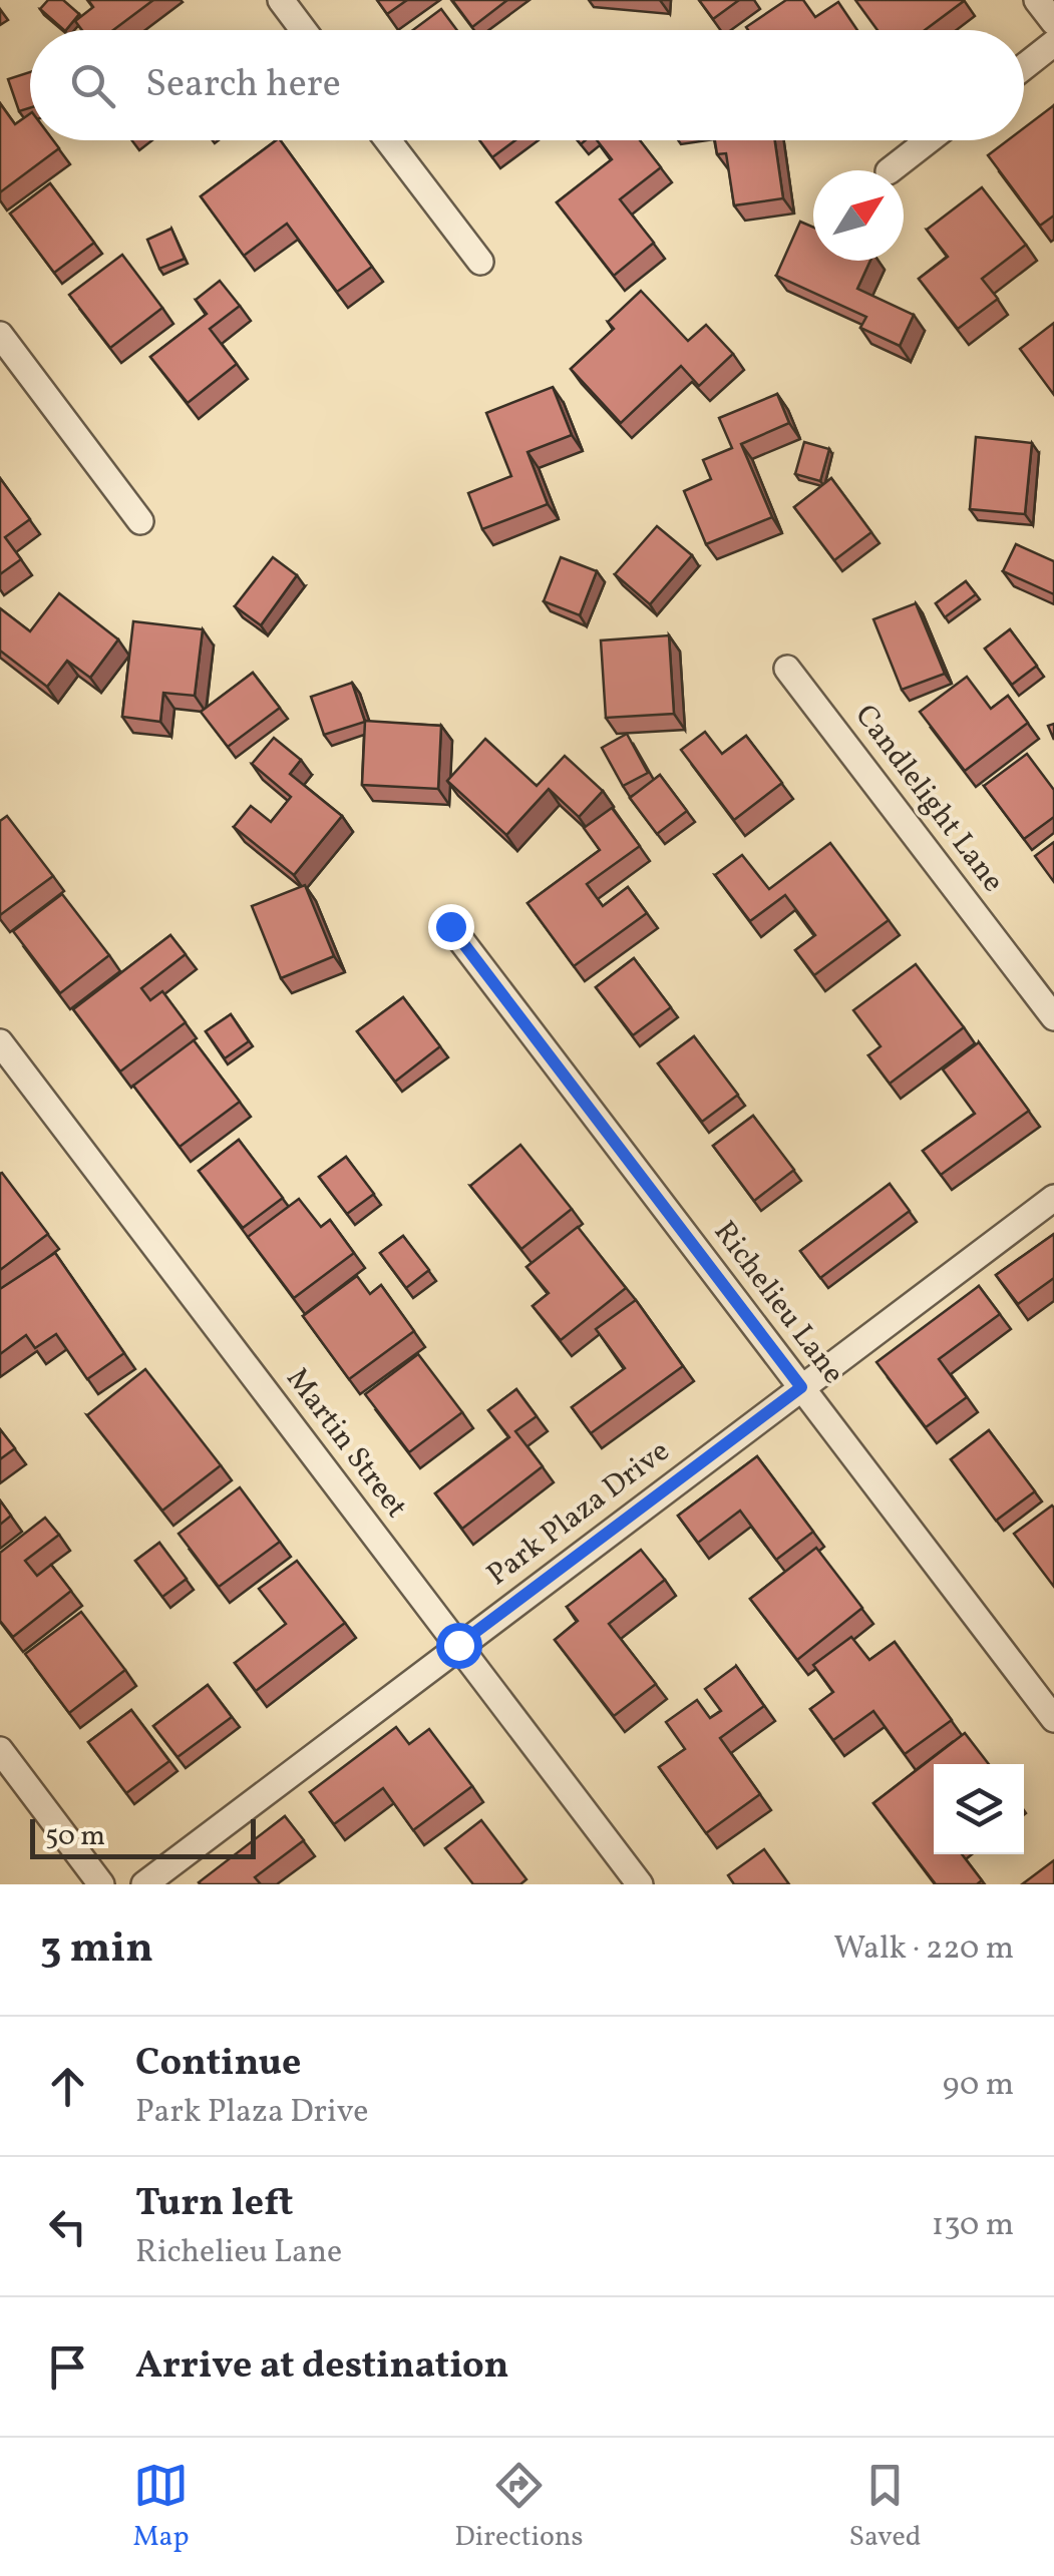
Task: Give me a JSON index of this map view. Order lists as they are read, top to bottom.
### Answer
{
  "streets": {
    "street": [
      "Candlelight Lane",
      "Richelieu Lane",
      "Martin Street",
      "Park Plaza Drive"
    ]
  },
  "crossings": [
    ["Richelieu Lane", "Park Plaza Drive"],
    ["Martin Street", "Park Plaza Drive"]
  ],
  "scale_bar": "50 m",
  "north": "top right",
  "page": {
    "search": "Search here",
    "scale": "50 m",
    "heading": ["3 min", "Walk · 220 m"],
    "list": [
      ["Continue", "Park Plaza Drive", "90 m"],
      ["Turn left", "Richelieu Lane", "130 m"],
      "Arrive at destination"
    ],
    "nav": ["Map", "Directions", "Saved"]
  }
}
